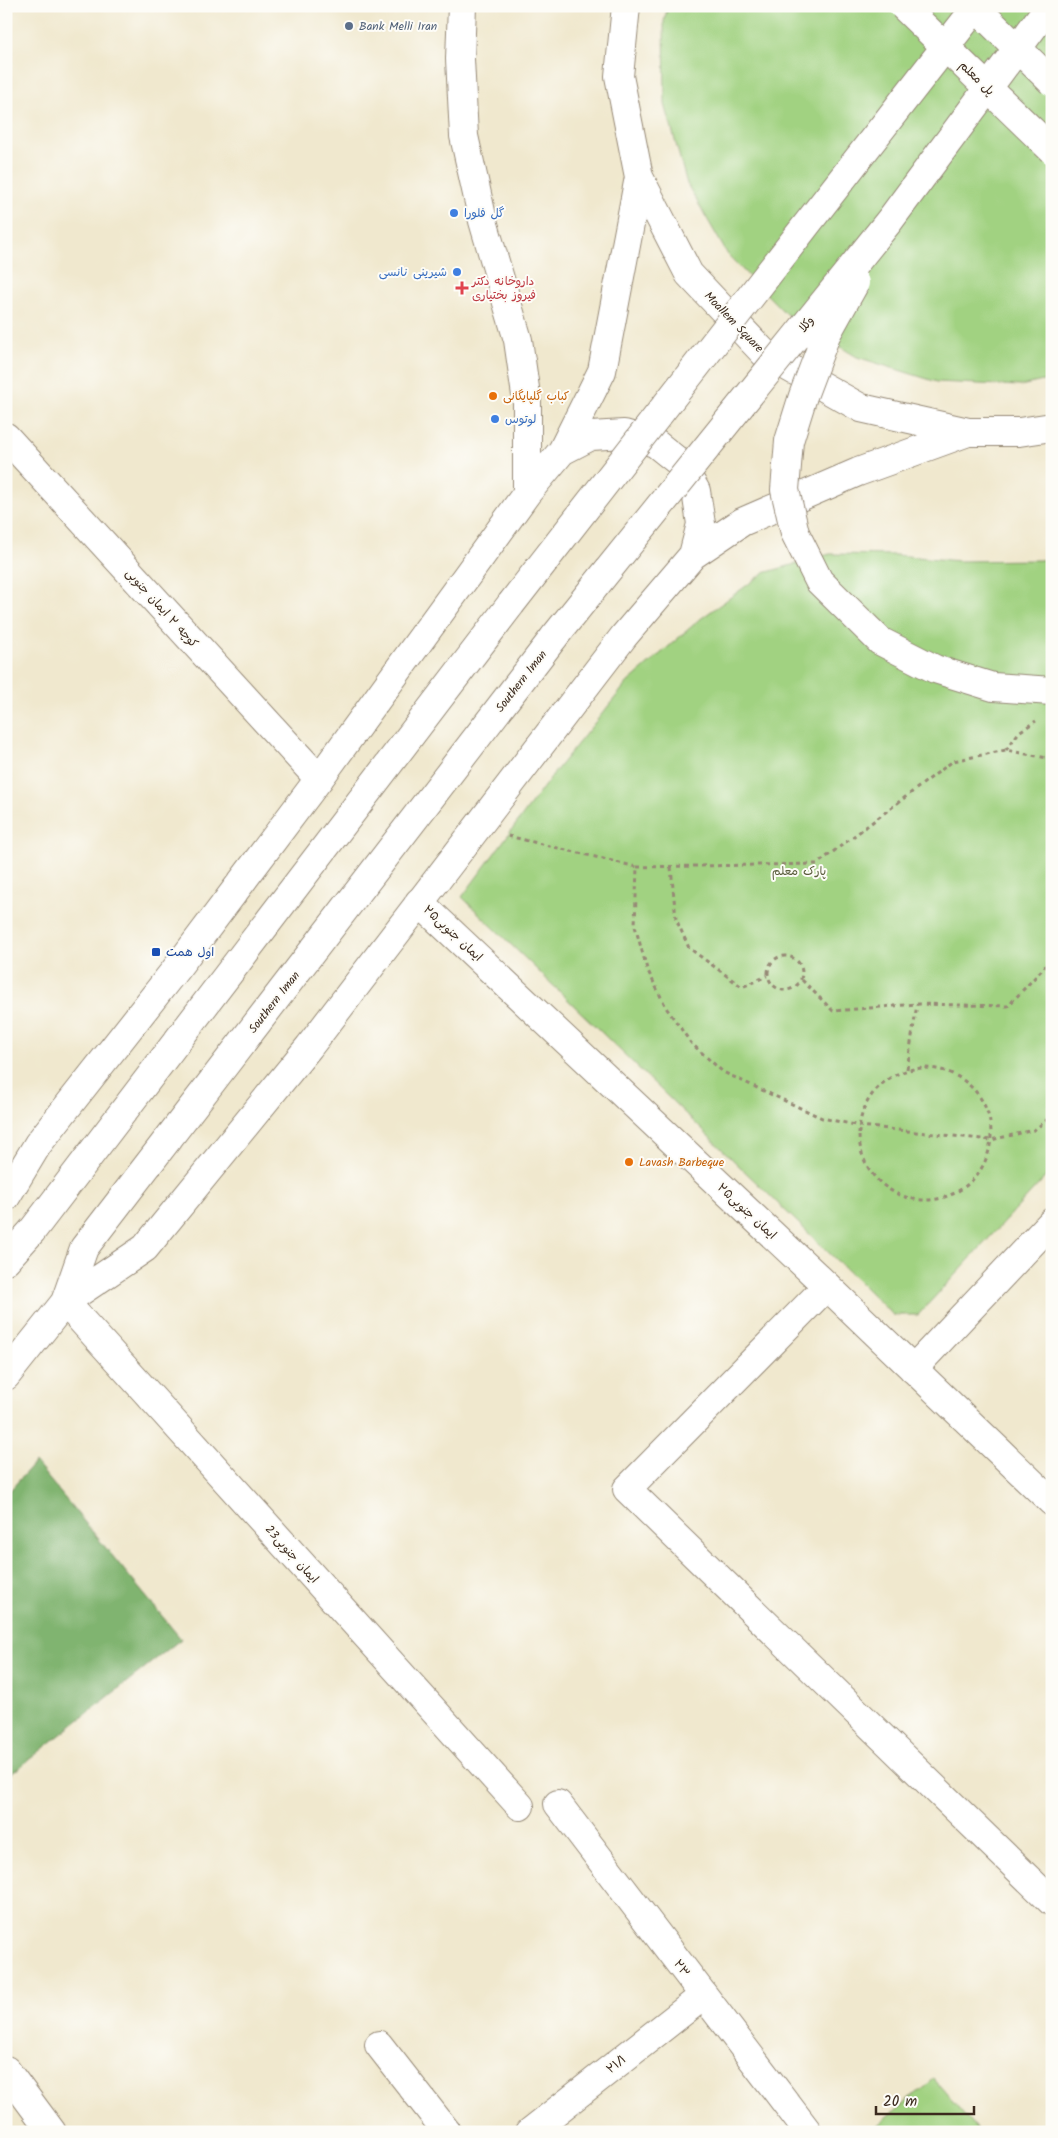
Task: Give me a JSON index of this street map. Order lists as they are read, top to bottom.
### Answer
{
  "streets": {
    "main road": [
      "پل معلم",
      "Moallem Square",
      "وکلا",
      "کوچه ۲ ایمان جنوبی",
      "Southern Iman",
      "ایمان جنوبی۲۵",
      "23ایمان جنوبی",
      "۲۳",
      "۲۱/۱"
    ]
  },
  "crossings": [
    ["وکلا", "Southern Iman"],
    ["Southern Iman", "23ایمان جنوبی"],
    ["۲۳", "۲۱/۱"]
  ],
  "parks": ["پارک معلم"],
  "places": {
    "other": [
      "Bank Melli Iran",
      "گل فلورا",
      "شیرینی نانسی",
      "کباب گلپایگانی",
      "لوتوس",
      "Lavash Barbeque"
    ],
    "health": ["داروخانه دکتر فیروز بختیاری"],
    "transit": ["اول همت"]
  },
  "scale_bar": "20 m"
}
